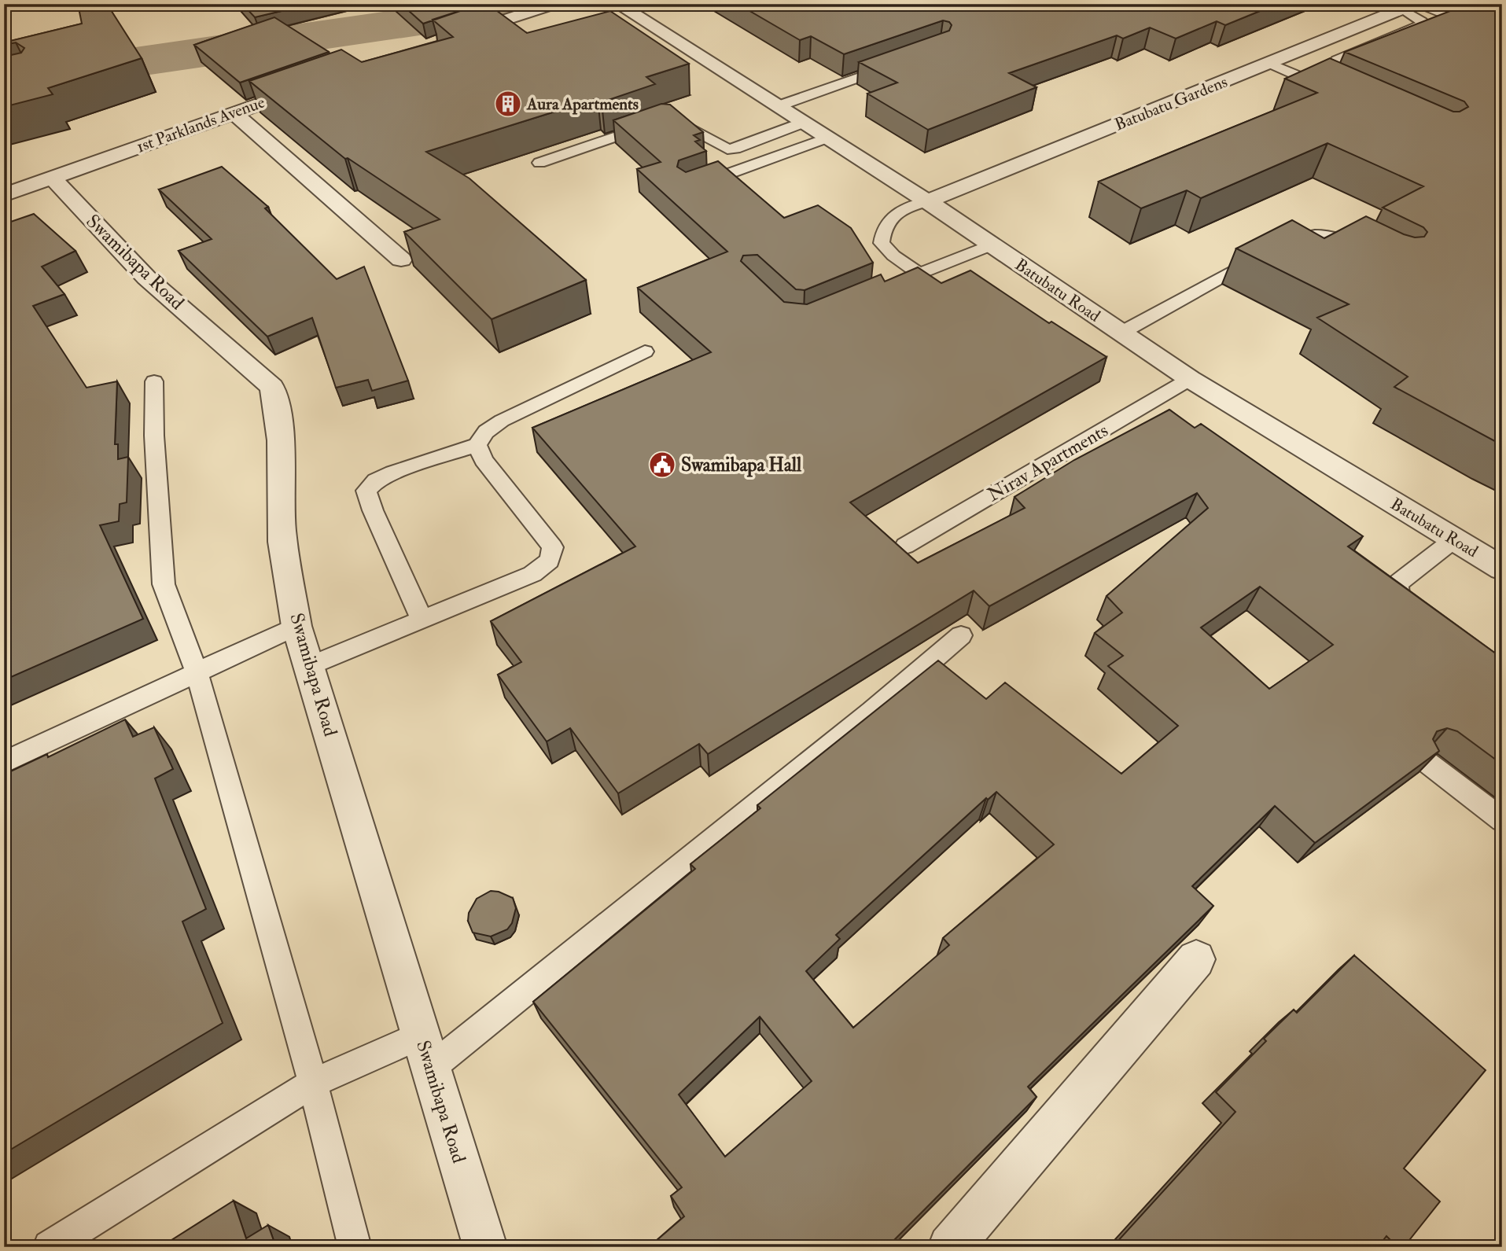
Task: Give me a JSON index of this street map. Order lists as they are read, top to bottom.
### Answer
{
  "streets": {
    "street": [
      "Batubatu Gardens",
      "1st Parklands Avenue",
      "Swamibapa Road",
      "Batubatu Road"
    ],
    "lane": ["Nirav Apartments"]
  },
  "crossings": [
    ["Batubatu Gardens", "Batubatu Road"],
    ["1st Parklands Avenue", "Swamibapa Road"],
    ["Batubatu Road", "Nirav Apartments"]
  ],
  "places": {
    "building": ["Aura Apartments"],
    "public building": ["Swamibapa Hall"]
  }
}
